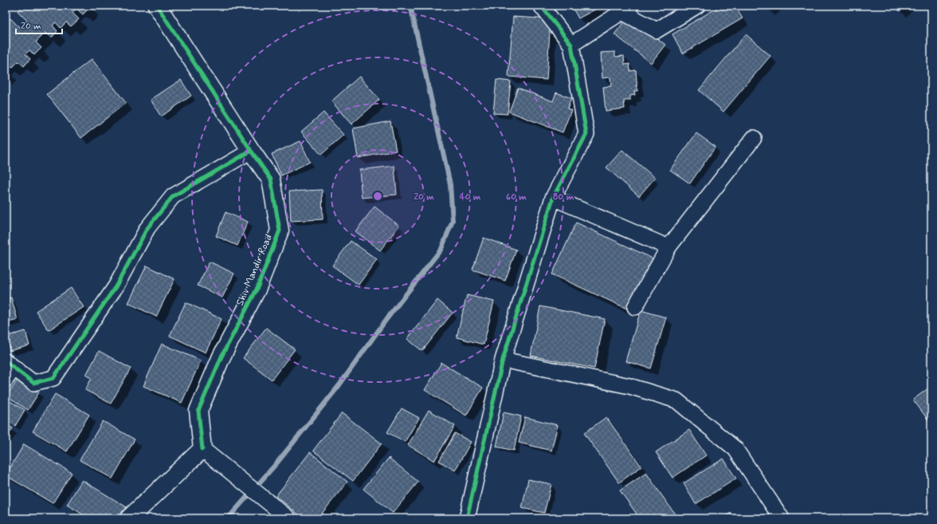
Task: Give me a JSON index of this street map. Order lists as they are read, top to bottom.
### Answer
{
  "streets": {
    "street": ["Shiv Mandir Road"]
  },
  "scale_bar": "20 m",
  "rings": [
    "20 m",
    "40 m",
    "60 m",
    "80 m"
  ]
}
